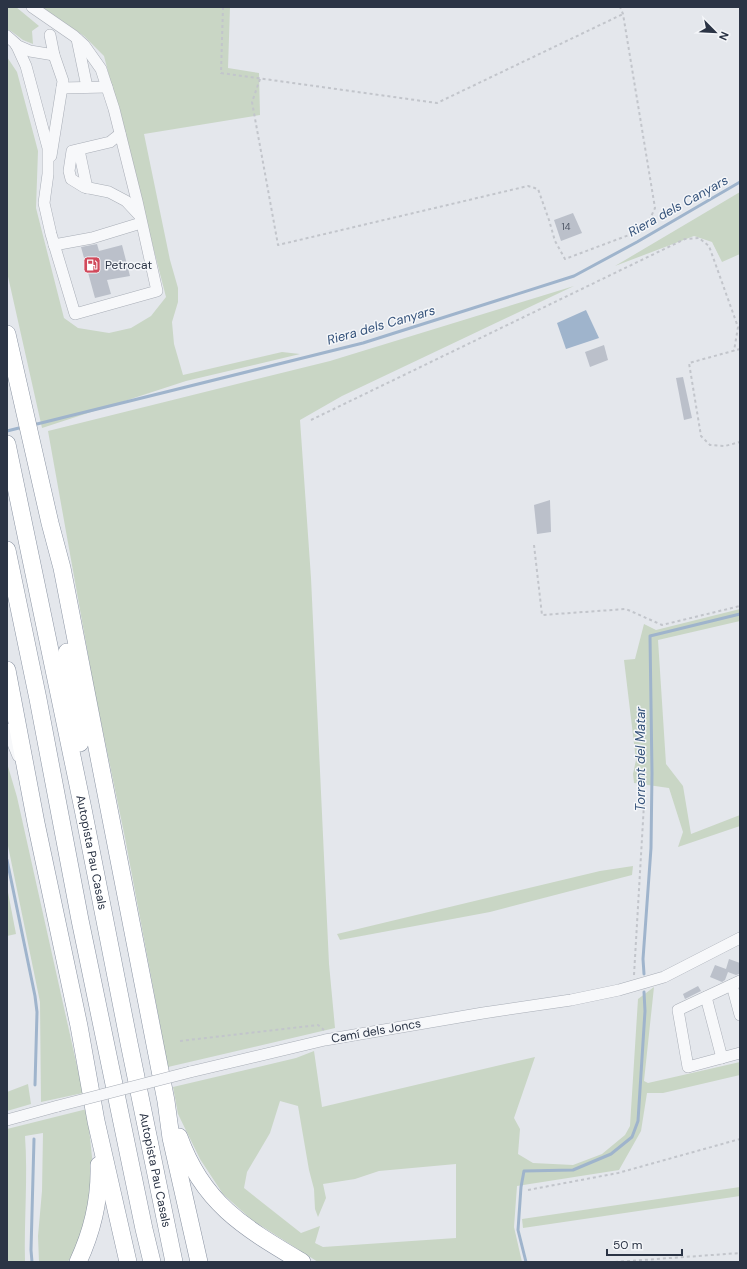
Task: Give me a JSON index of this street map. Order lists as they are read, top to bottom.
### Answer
{
  "streets": {
    "highway": ["Autopista Pau Casals"],
    "street": ["Camí dels Joncs"]
  },
  "water": ["Riera dels Canyars", "Torrent del Matar"],
  "places": {
    "fuel station": ["Petrocat"]
  },
  "house_numbers": ["14"],
  "scale_bar": "50 m",
  "north": "bottom right"
}
